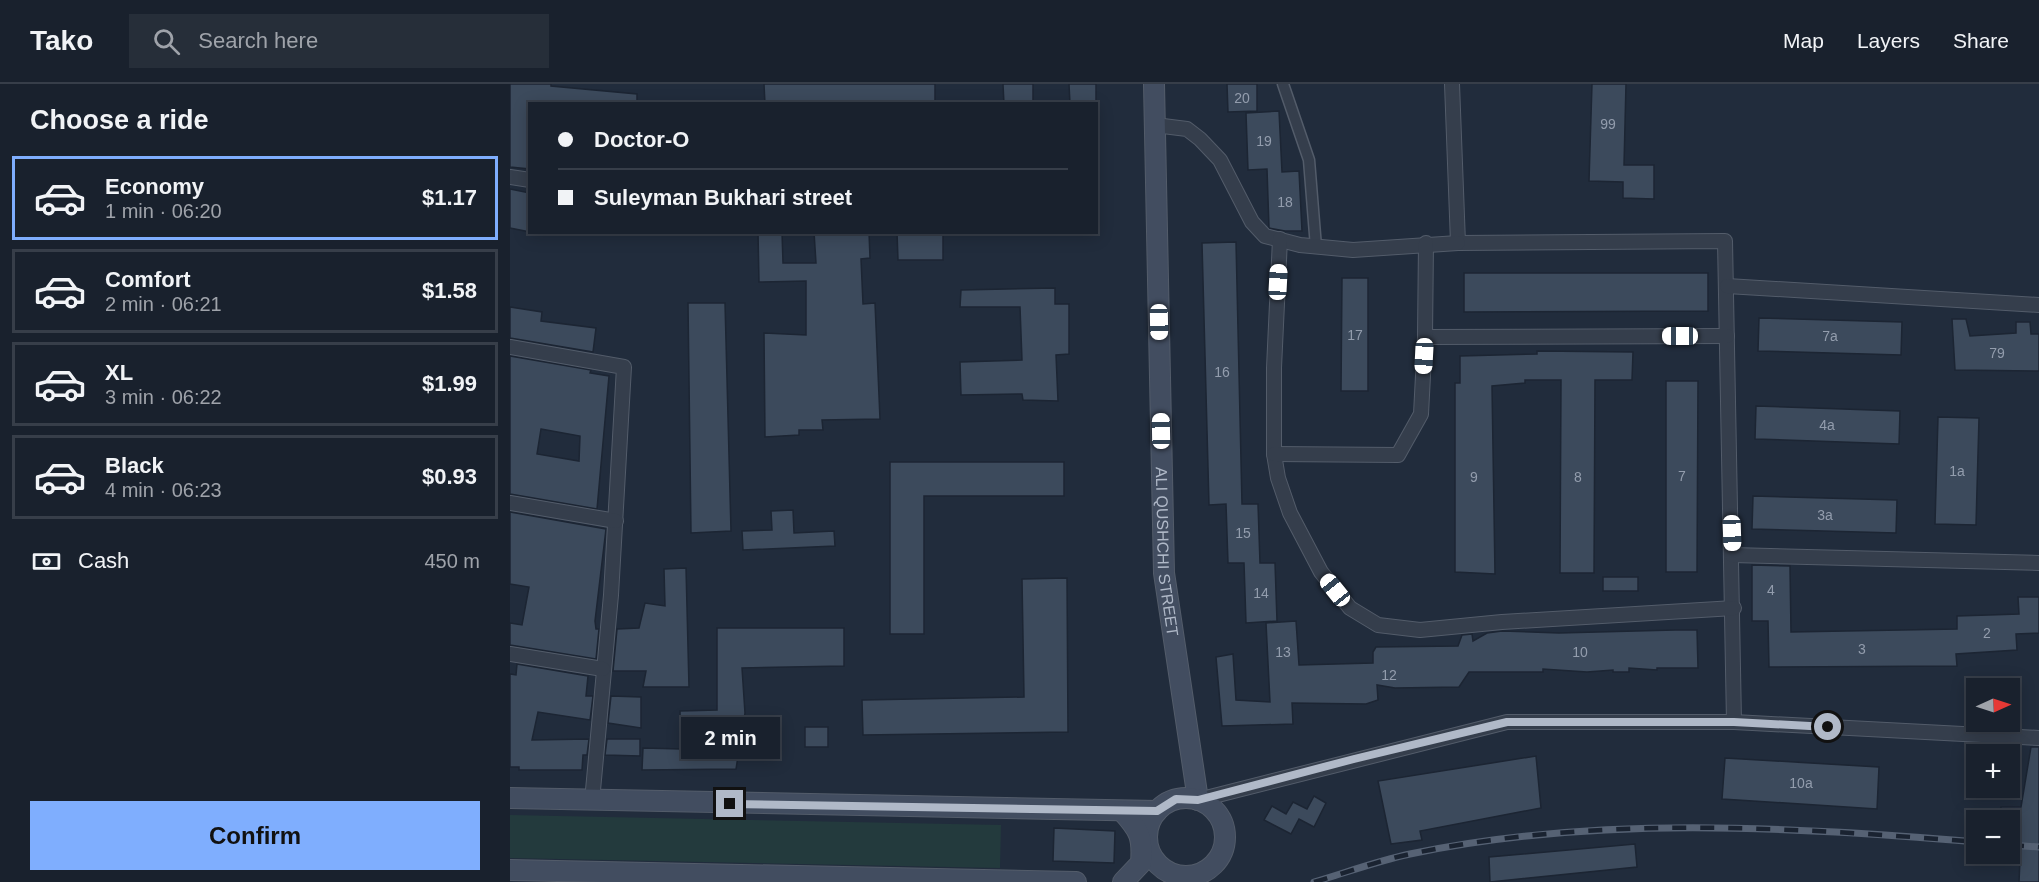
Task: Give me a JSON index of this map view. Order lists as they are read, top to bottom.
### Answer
{
  "streets": {
    "main road": ["ALI QUSHCHI STREET"]
  },
  "house_numbers": [
    "20",
    "99",
    "19",
    "18",
    "17",
    "7a",
    "79",
    "16",
    "4a",
    "1a",
    "7",
    "9",
    "8",
    "3a",
    "15",
    "4",
    "14",
    "2",
    "3",
    "13",
    "10",
    "12",
    "10а"
  ],
  "north": "right",
  "page": {
    "header": "Tako",
    "search": "Search here",
    "nav": ["Map", "Layers", "Share"],
    "heading": "Choose a ride",
    "banner": ["Doctor-O", "Suleyman Bukhari street"],
    "list": [
      {
        "name": "Economy",
        "note": "1 min · 06:20",
        "value": "$1.17"
      },
      {
        "name": "Comfort",
        "note": "2 min · 06:21",
        "value": "$1.58"
      },
      {
        "name": "XL",
        "note": "3 min · 06:22",
        "value": "$1.99"
      },
      {
        "name": "Black",
        "note": "4 min · 06:23",
        "value": "$0.93"
      }
    ],
    "pay": ["Cash", "450 m"],
    "map_buttons": ["+", "−"],
    "bubble": "2 min",
    "buttons": "Confirm"
  }
}
